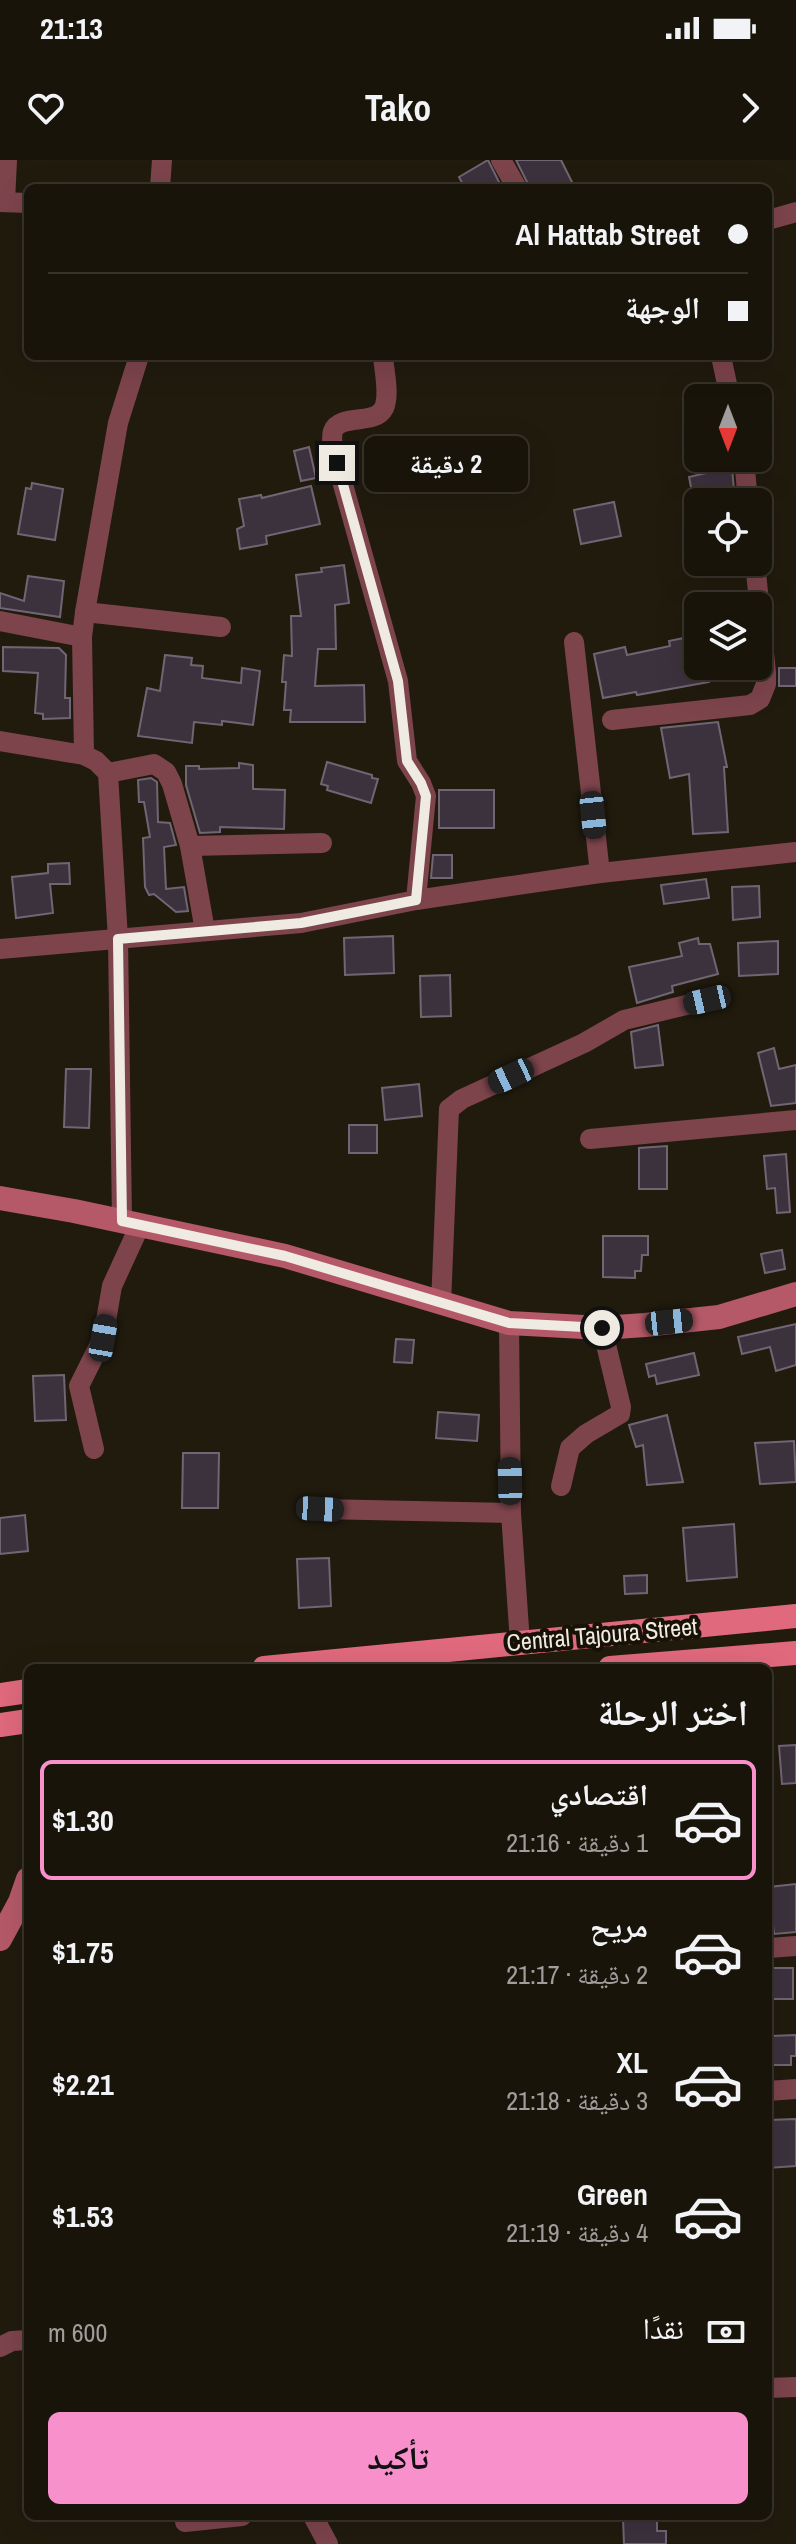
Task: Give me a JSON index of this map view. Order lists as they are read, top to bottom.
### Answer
{
  "streets": {
    "main road": ["Central Tajoura Street"]
  },
  "north": "bottom",
  "page": {
    "status": "21:13",
    "header": "Tako",
    "banner": ["Al Hattab Street", "الوجهة"],
    "bubble": "2 دقيقة",
    "heading": "اختر الرحلة",
    "list": [
      {
        "name": "اقتصادي",
        "note": "1 دقيقة · 21:16",
        "value": "$1.30"
      },
      {
        "name": "مريح",
        "note": "2 دقيقة · 21:17",
        "value": "$1.75"
      },
      {
        "name": "XL",
        "note": "3 دقيقة · 21:18",
        "value": "$2.21"
      },
      {
        "name": "Green",
        "note": "4 دقيقة · 21:19",
        "value": "$1.53"
      }
    ],
    "pay": ["نقدًا", "600 m"],
    "buttons": "تأكيد"
  }
}
